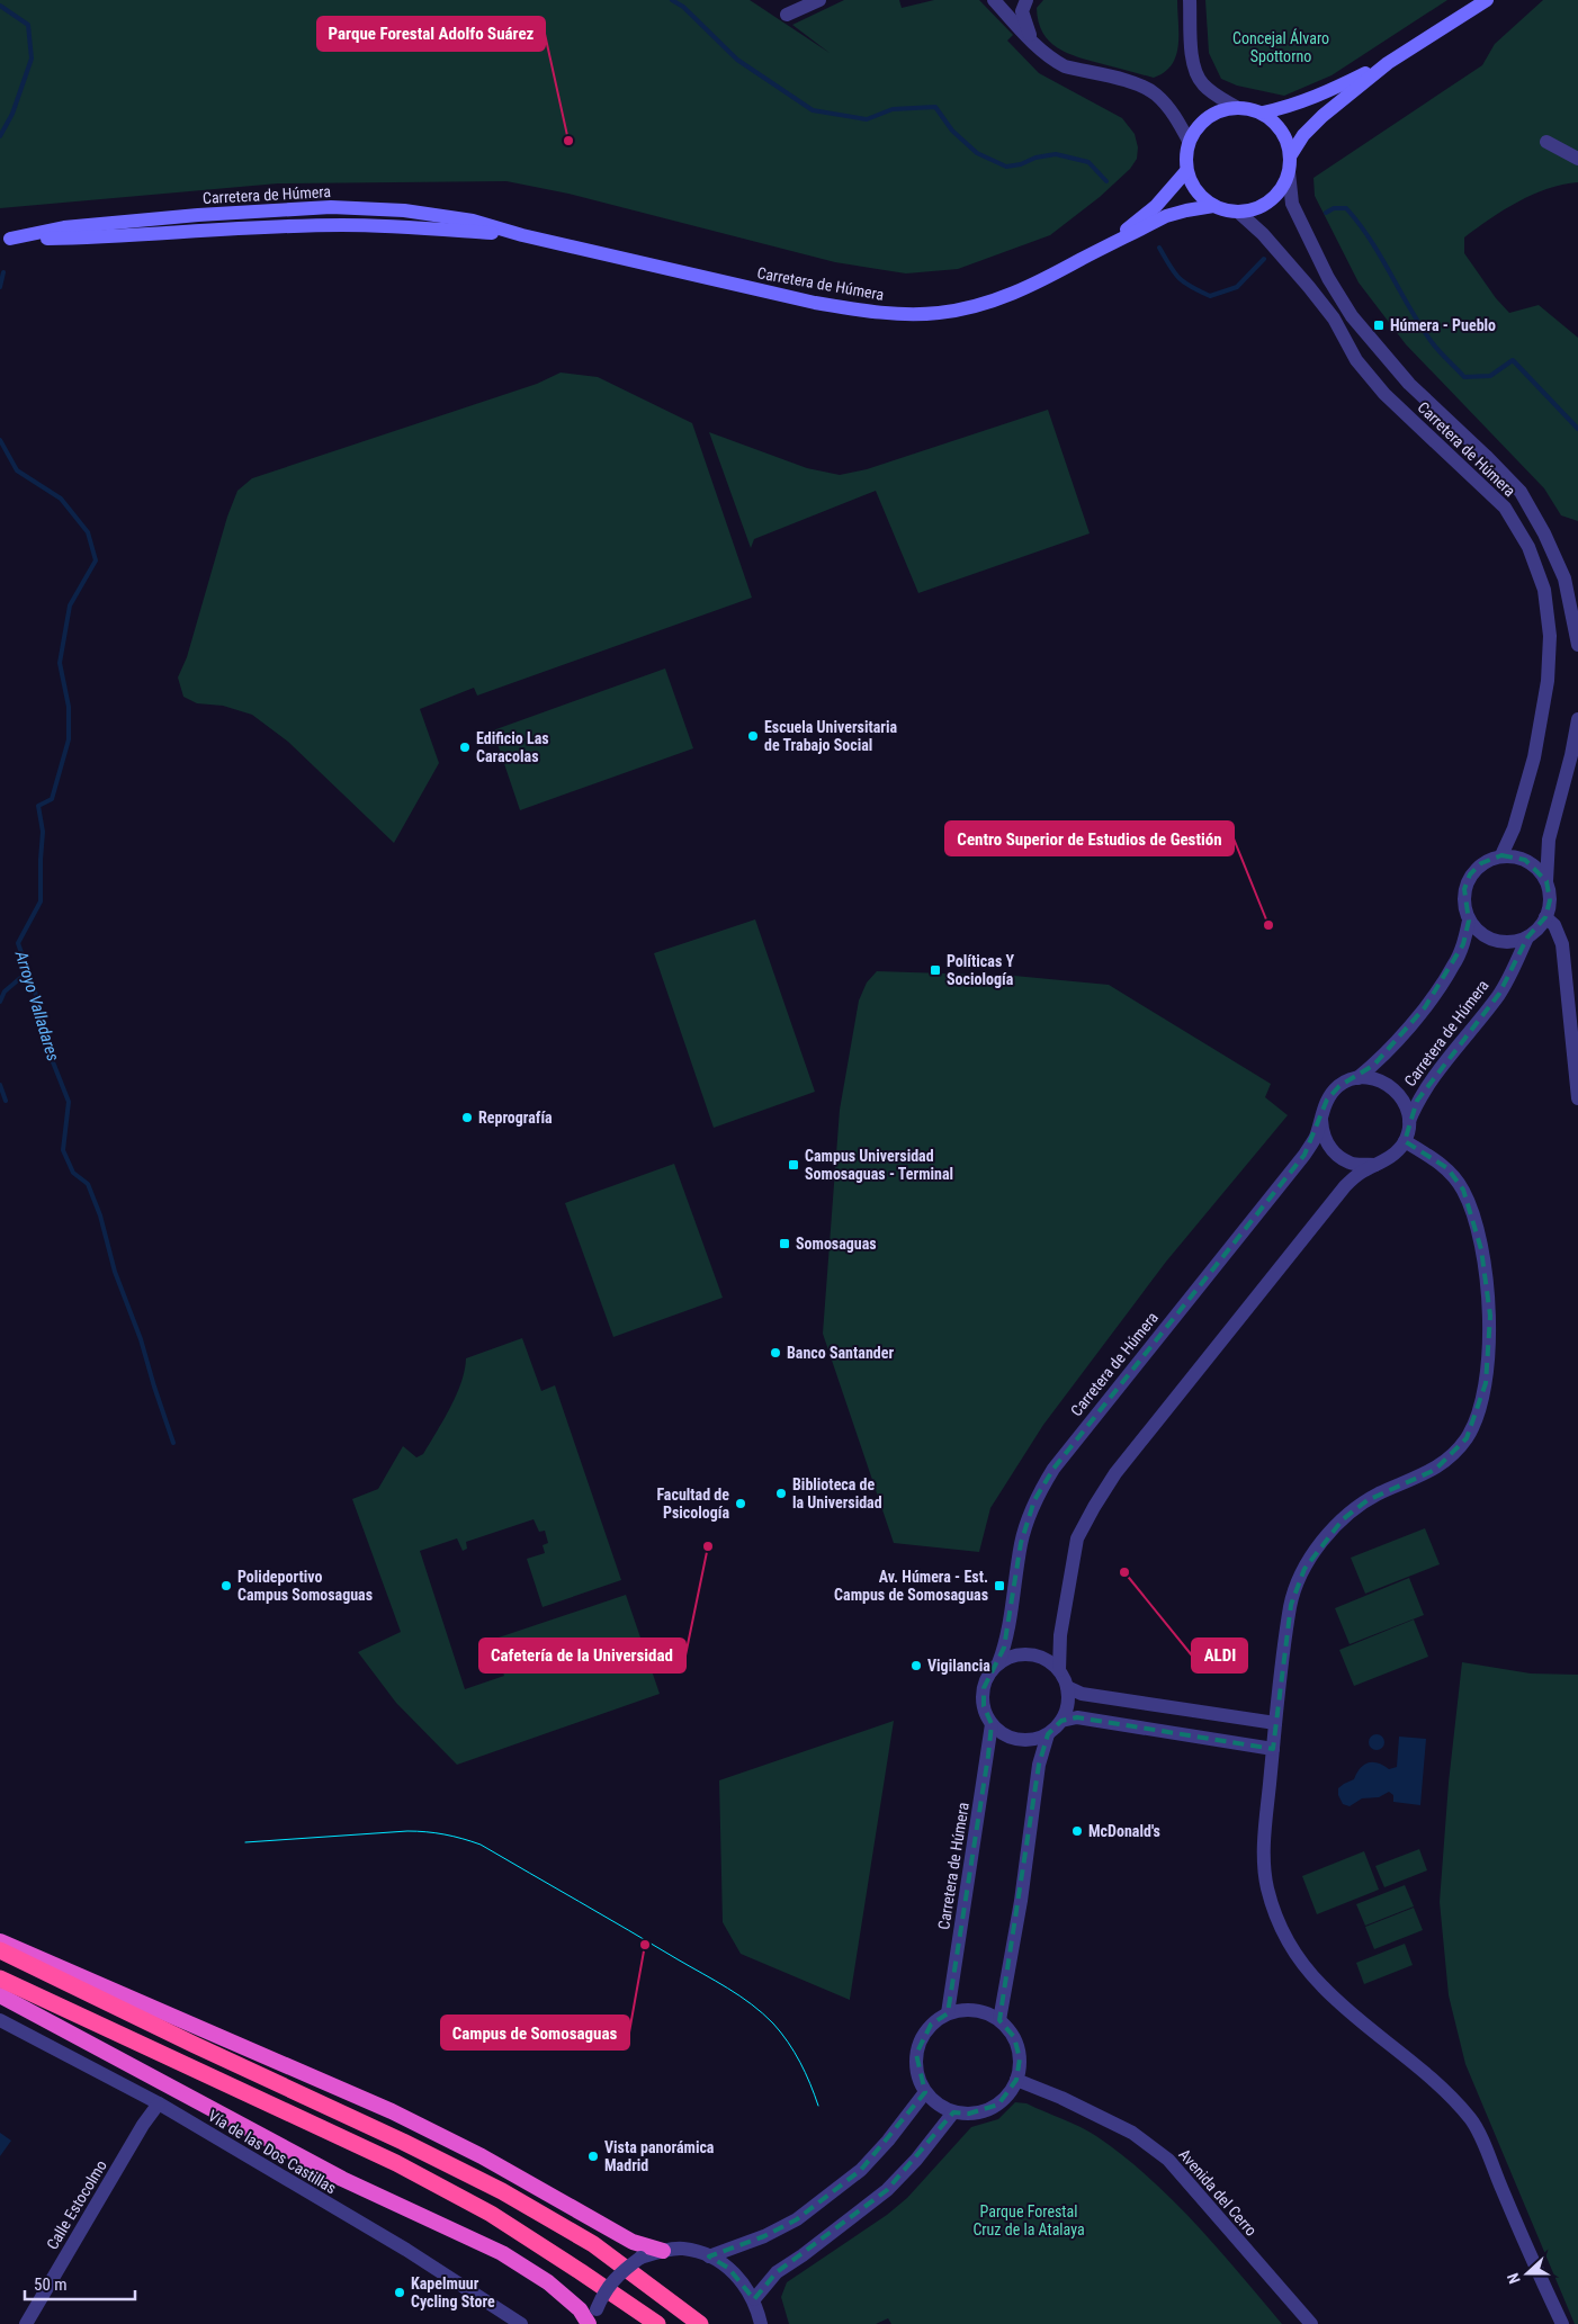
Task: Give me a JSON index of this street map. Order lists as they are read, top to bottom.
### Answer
{
  "streets": {
    "main road": ["Carretera de Húmera"],
    "street": ["Vía de las Dos Castillas", "Avenida del Cerro", "Calle Estocolmo"]
  },
  "crossings": [
    ["Carretera de Húmera", "Avenida del Cerro"],
    ["Vía de las Dos Castillas", "Calle Estocolmo"]
  ],
  "water": ["Arroyo Valladares"],
  "parks": ["Concejal Álvaro Spottorno", "Parque Forestal Cruz de la Atalaya"],
  "places": {
    "other": [
      "Parque Forestal Adolfo Suárez",
      "Escuela Universitaria de Trabajo Social",
      "Edificio Las Caracolas",
      "Centro Superior de Estudios de Gestión",
      "Reprografía",
      "Banco Santander",
      "Biblioteca de la Universidad",
      "Facultad de Psicología",
      "Cafetería de la Universidad",
      "ALDI",
      "Polideportivo Campus Somosaguas",
      "Vigilancia",
      "McDonald's",
      "Campus de Somosaguas",
      "Vista panorámica Madrid",
      "Kapelmuur Cycling Store"
    ],
    "transit": [
      "Húmera - Pueblo",
      "Políticas Y Sociología",
      "Campus Universidad Somosaguas - Terminal",
      "Somosaguas",
      "Av. Húmera - Est. Campus de Somosaguas"
    ]
  },
  "scale_bar": "50 m",
  "north": "left"
}
